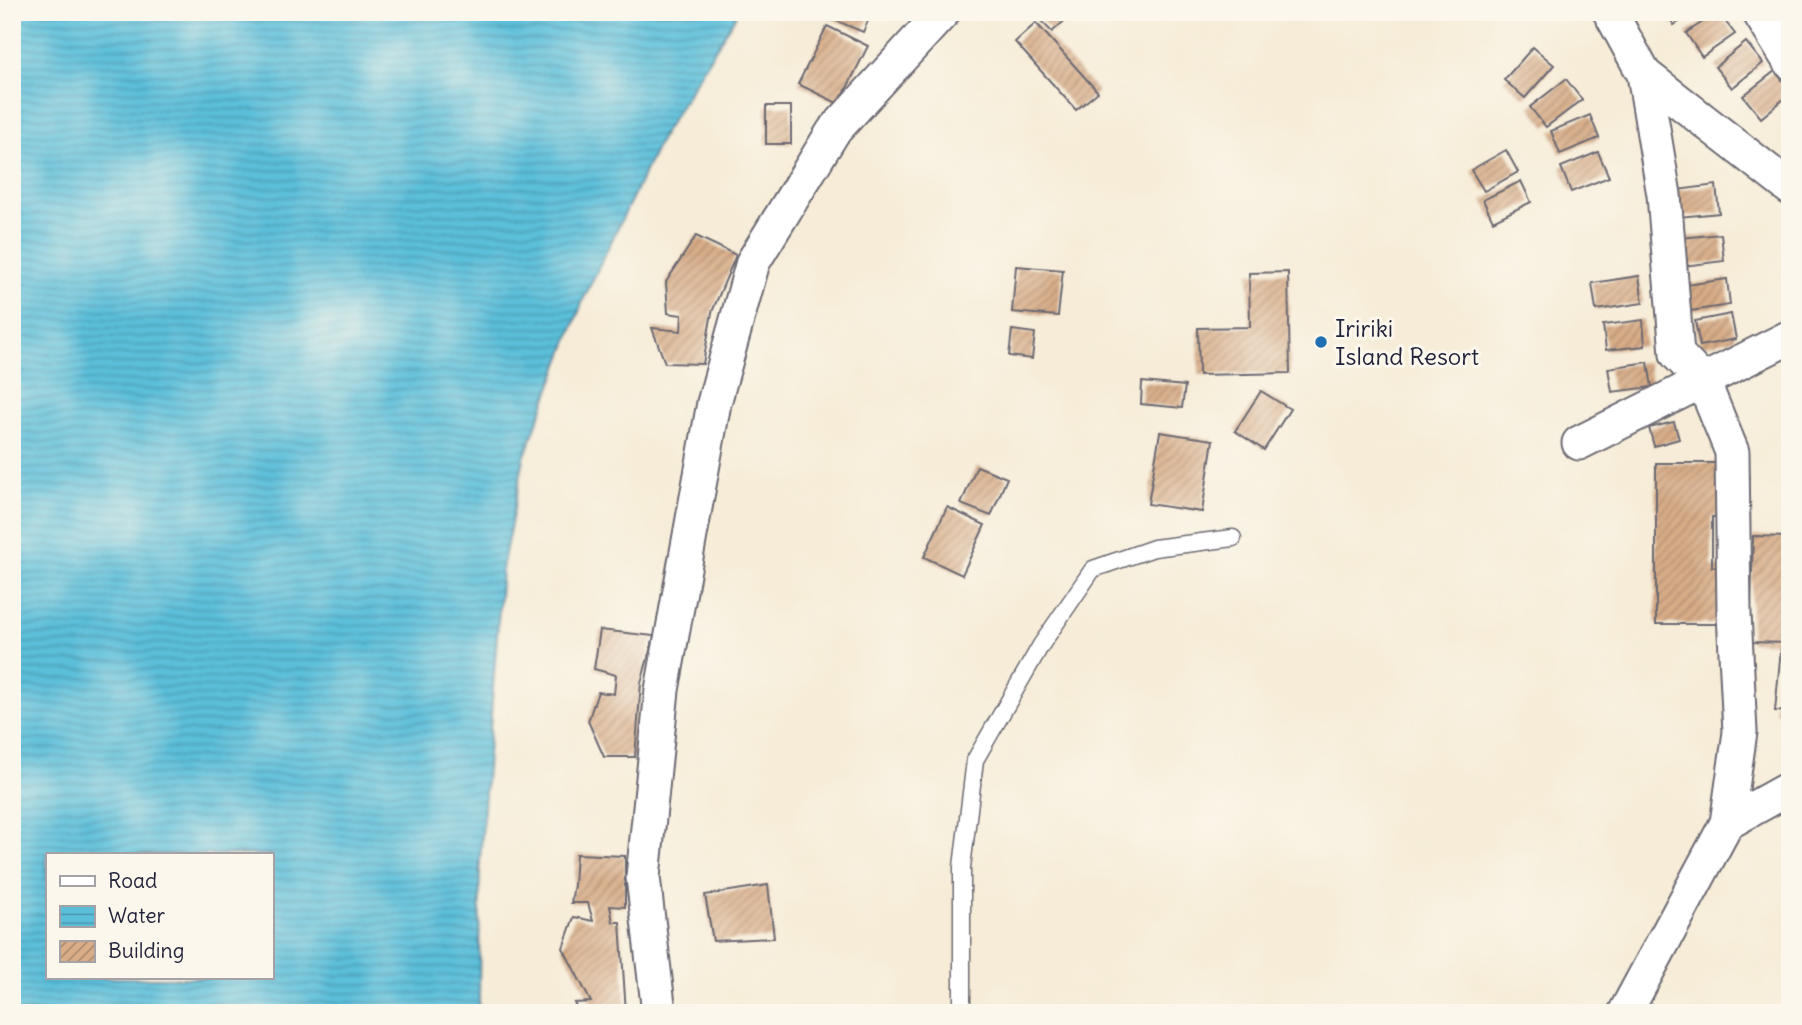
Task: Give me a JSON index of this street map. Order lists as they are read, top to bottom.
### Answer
{
  "places": ["Iririki Island Resort"],
  "legend": ["Road", "Water", "Building"]
}
